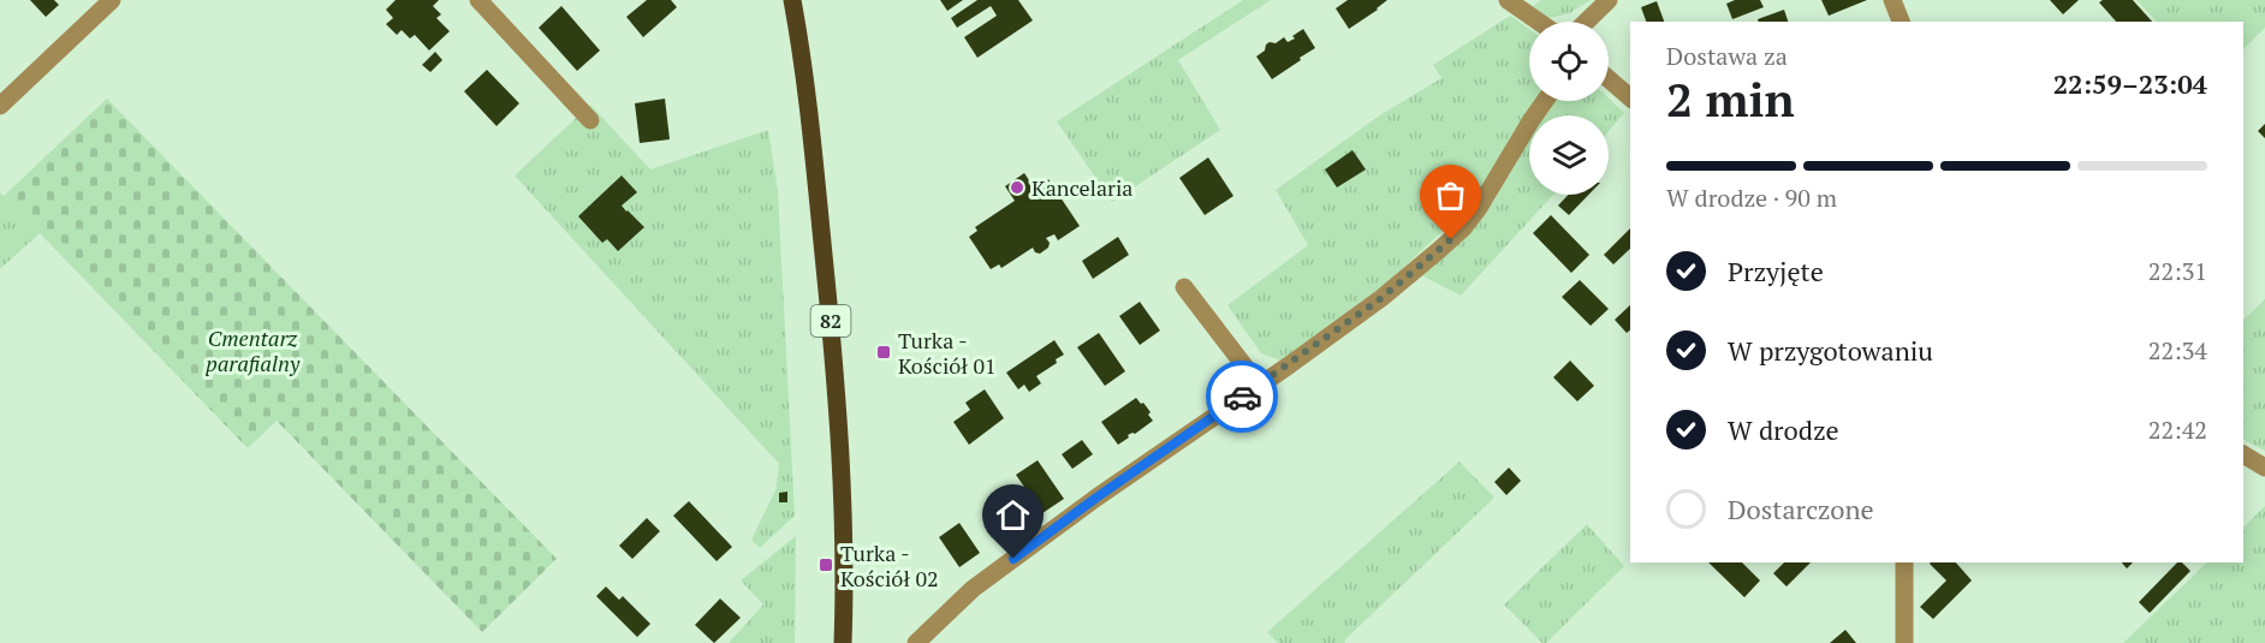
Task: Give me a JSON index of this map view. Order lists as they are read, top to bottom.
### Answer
{
  "streets": {
    "main road": ["82"]
  },
  "parks": ["Cmentarz parafialny"],
  "places": {
    "other": ["Kancelaria"],
    "transit": ["Turka - Kościół 01", "Turka - Kościół 02"]
  },
  "page": {
    "heading": ["2 min", "Dostawa za", "22:59–23:04"],
    "bar": "W drodze · 90 m",
    "list": [
      ["Przyjęte", "22:31"],
      ["W przygotowaniu", "22:34"],
      ["W drodze", "22:42"],
      "Dostarczone"
    ]
  }
}
